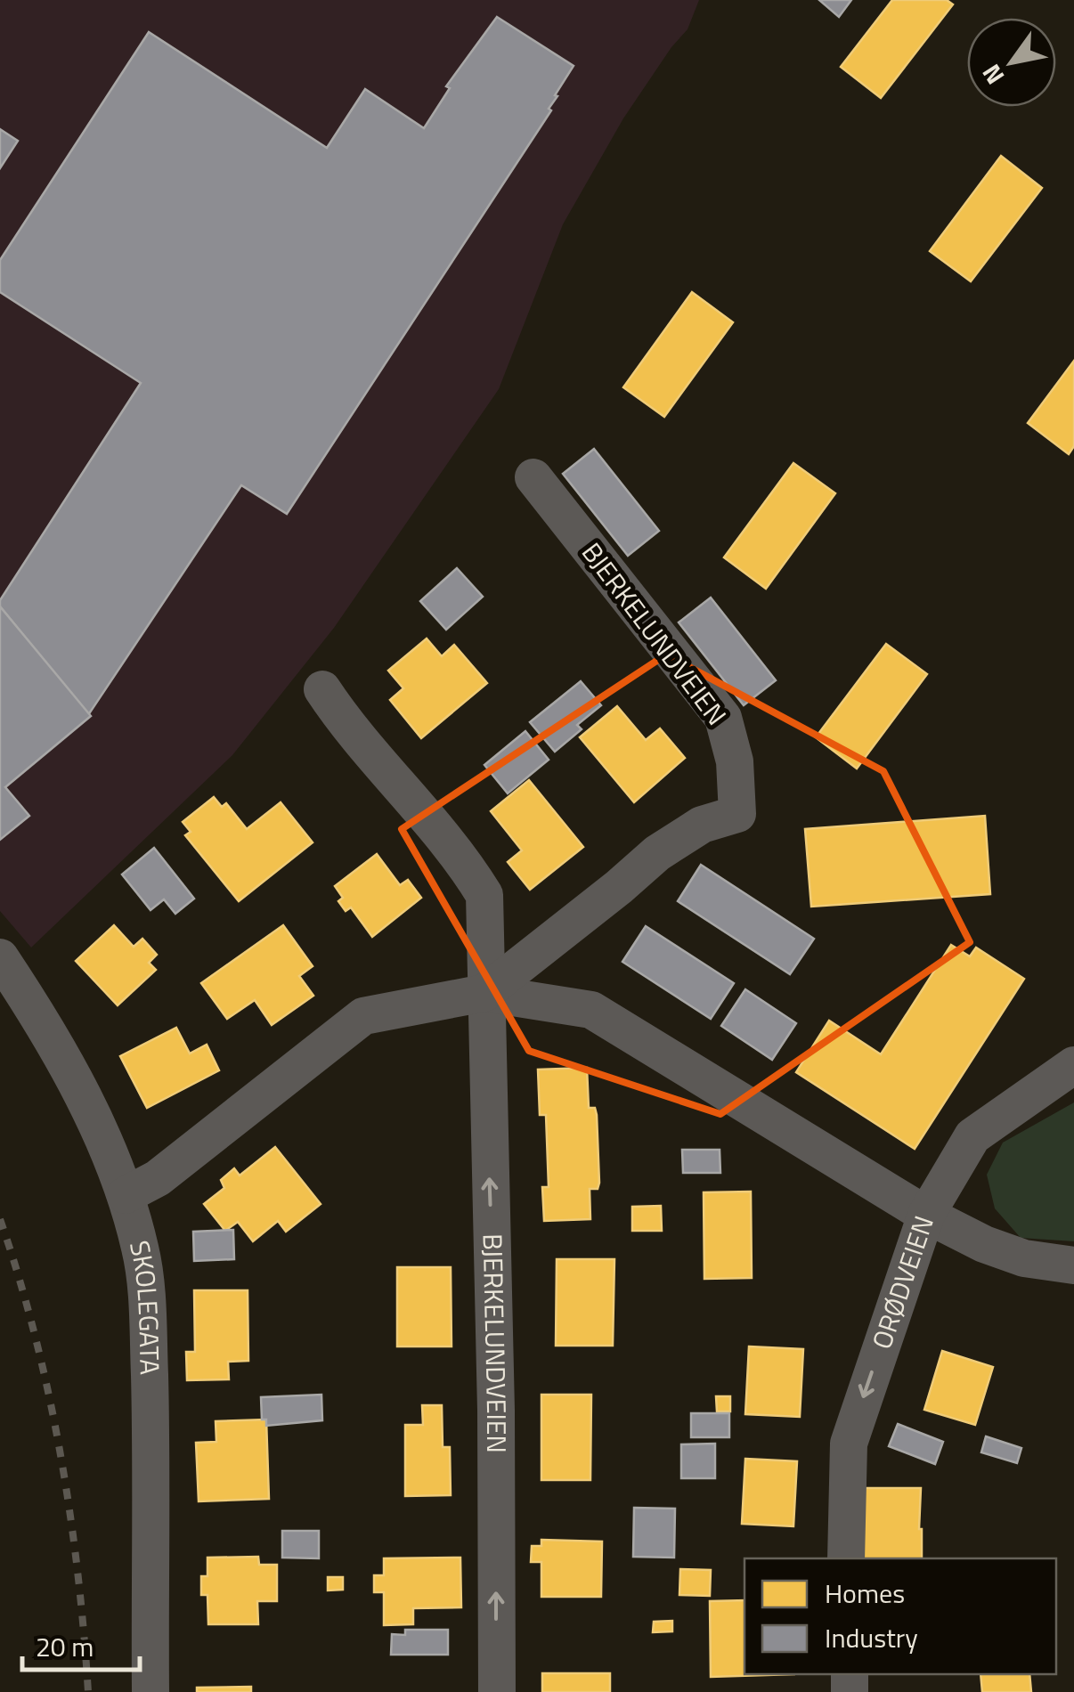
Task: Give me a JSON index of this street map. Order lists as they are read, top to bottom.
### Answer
{
  "streets": {
    "street": ["BJERKELUNDVEIEN", "ORØDVEIEN", "SKOLEGATA"]
  },
  "crossings": [
    ["BJERKELUNDVEIEN", "SKOLEGATA"]
  ],
  "one_way": ["ORØDVEIEN"],
  "legend": ["Homes", "Industry"],
  "scale_bar": "20 m",
  "north": "bottom left"
}
